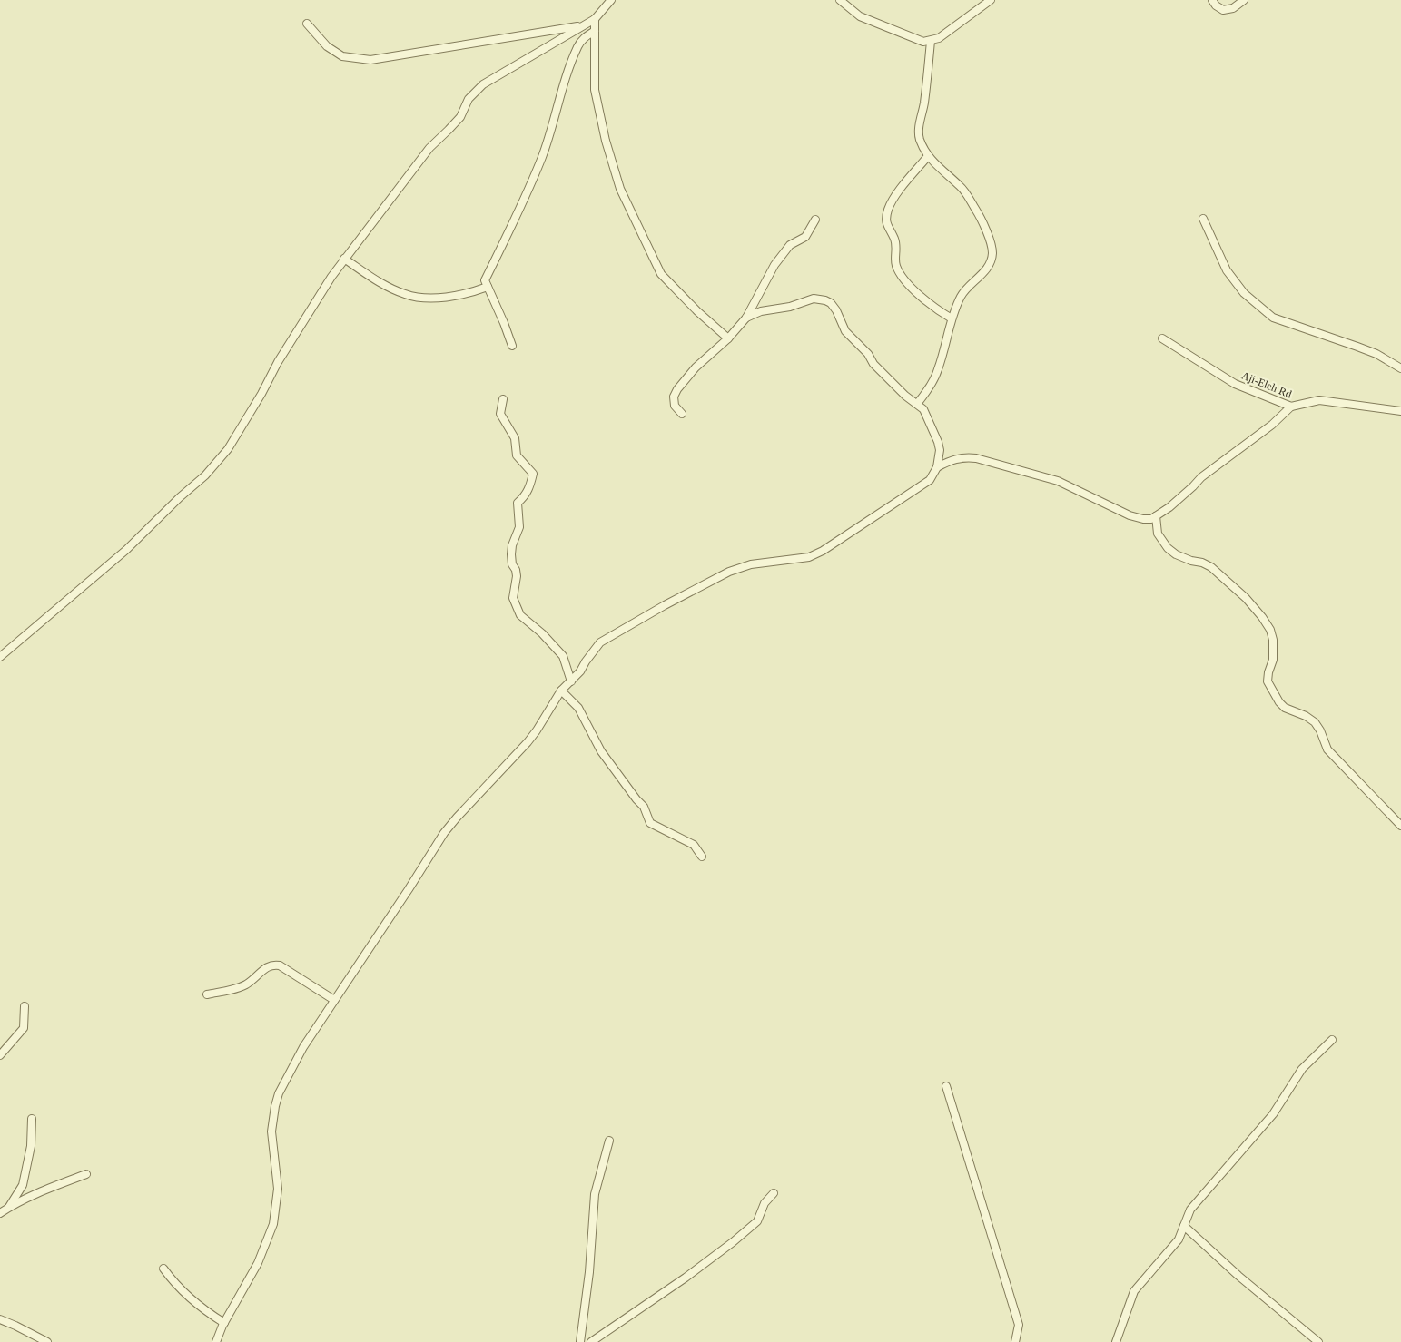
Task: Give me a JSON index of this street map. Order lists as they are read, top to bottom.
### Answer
{
  "streets": {
    "street": ["Aji-Eleh Rd"]
  }
}
